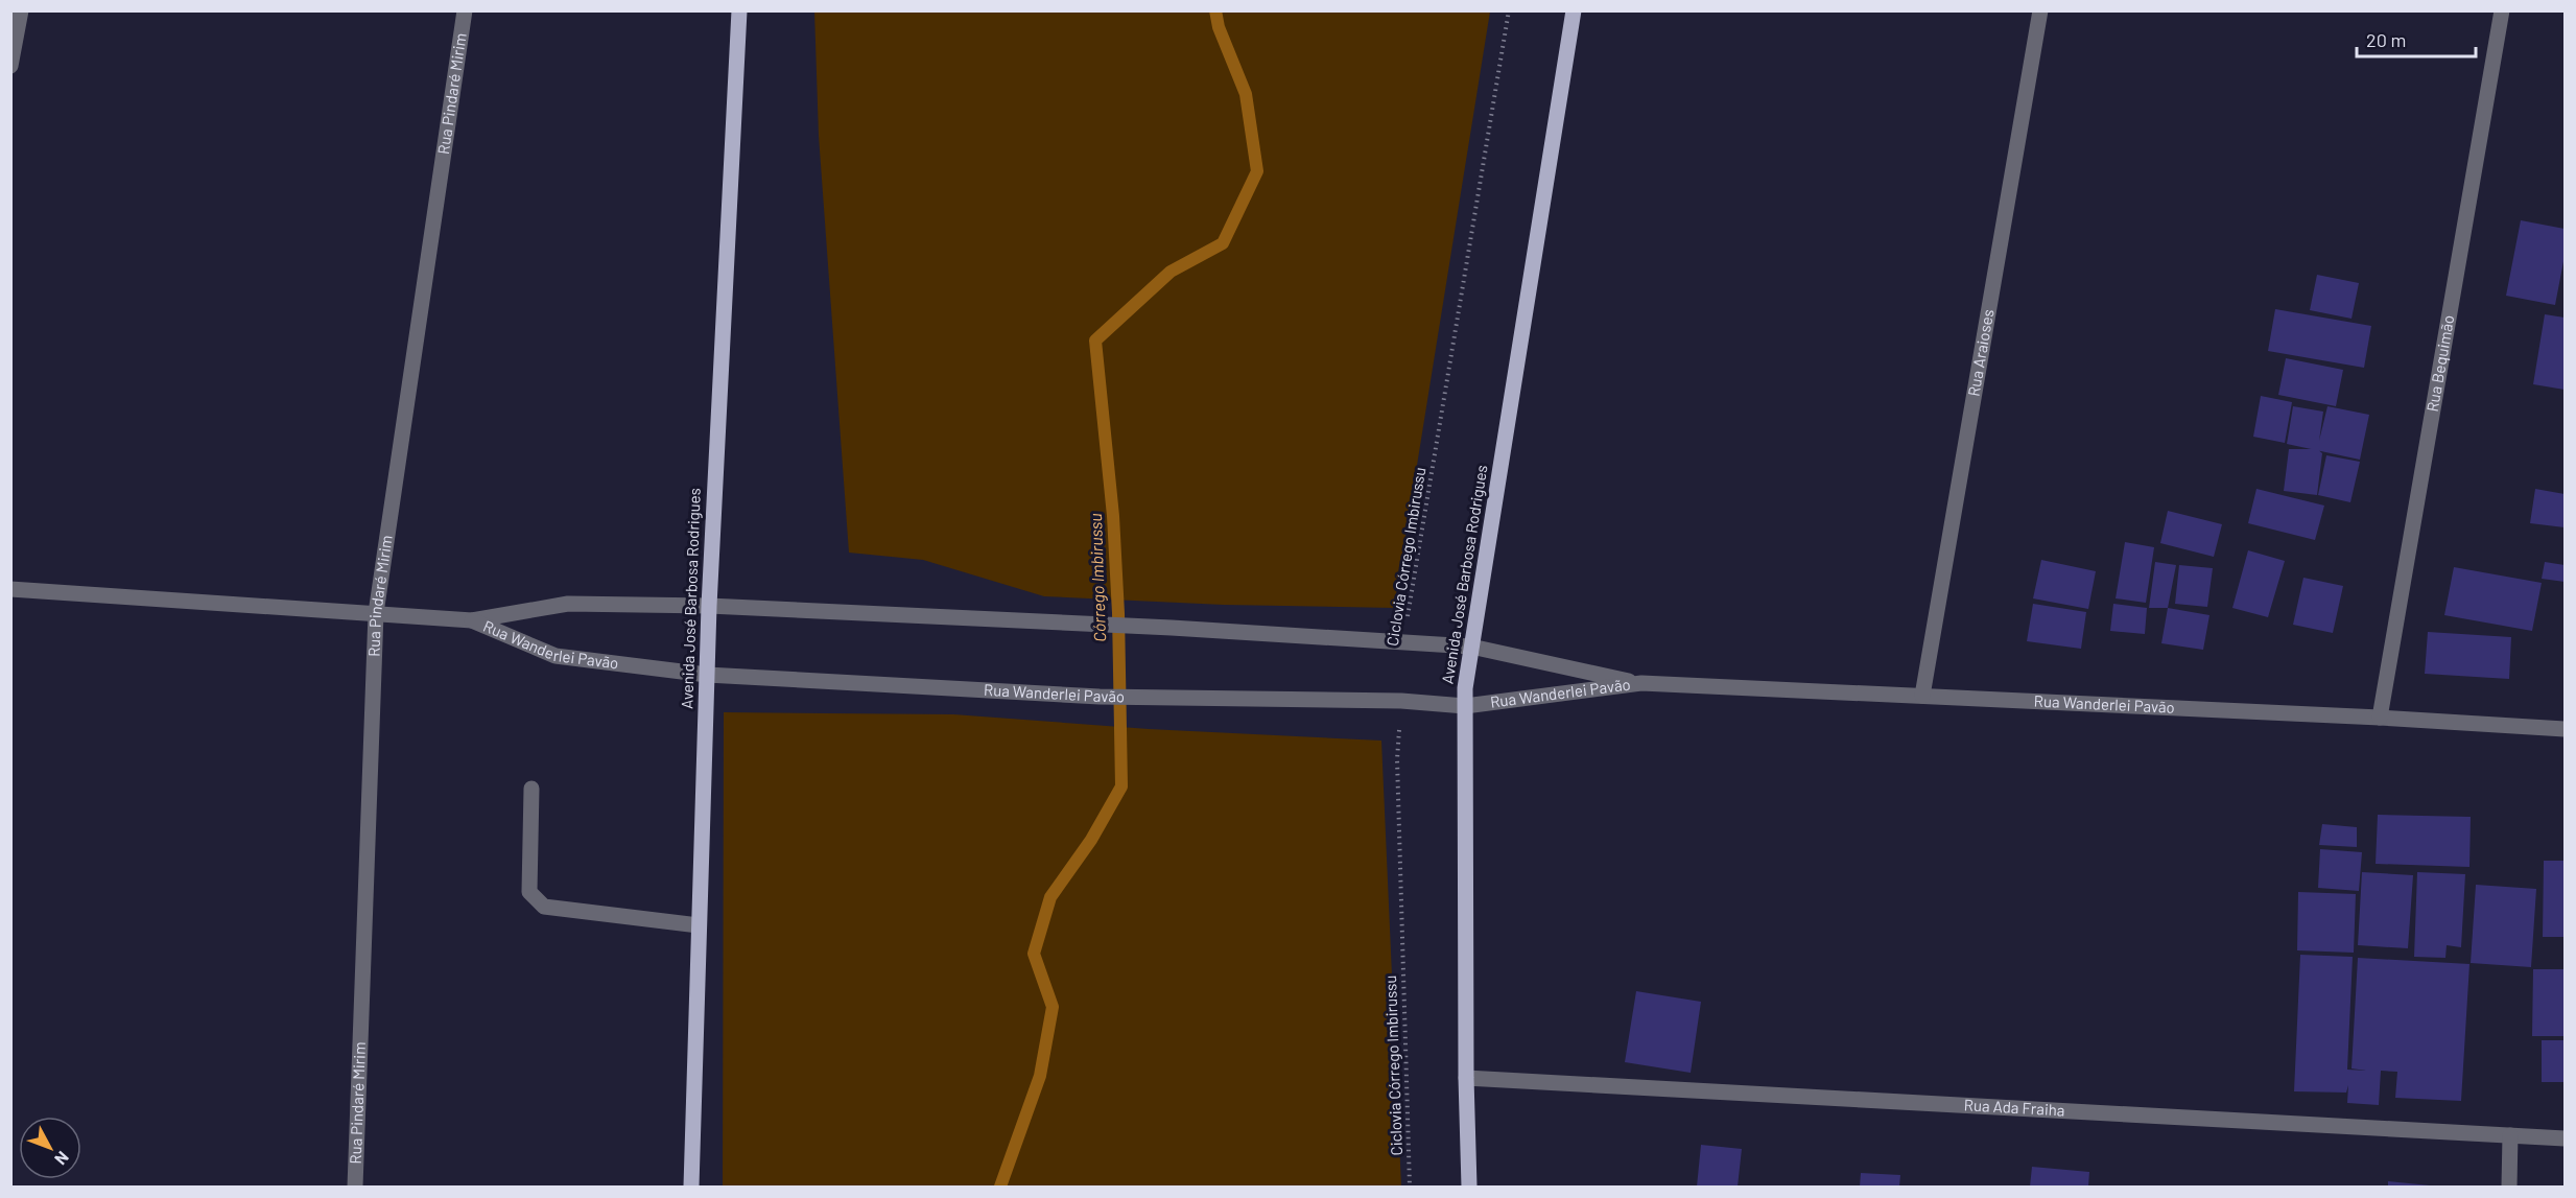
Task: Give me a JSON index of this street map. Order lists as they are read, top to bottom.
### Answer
{
  "streets": {
    "main road": ["Avenida José Barbosa Rodrigues"],
    "street": [
      "Rua Pindaré Mirim",
      "Rua Araioses",
      "Rua Bequimão",
      "Rua Wanderlei Pavão",
      "Rua Ada Fraiha"
    ],
    "path": ["Ciclovia Córrego Imbirussu"]
  },
  "crossings": [
    ["Rua Pindaré Mirim", "Rua Wanderlei Pavão"],
    ["Rua Araioses", "Rua Wanderlei Pavão"],
    ["Rua Bequimão", "Rua Wanderlei Pavão"],
    ["Ciclovia Córrego Imbirussu", "Rua Wanderlei Pavão"],
    ["Avenida José Barbosa Rodrigues", "Rua Wanderlei Pavão"],
    ["Avenida José Barbosa Rodrigues", "Rua Ada Fraiha"]
  ],
  "water": ["Córrego Imbirussu"],
  "scale_bar": "20 m",
  "north": "bottom right"
}
